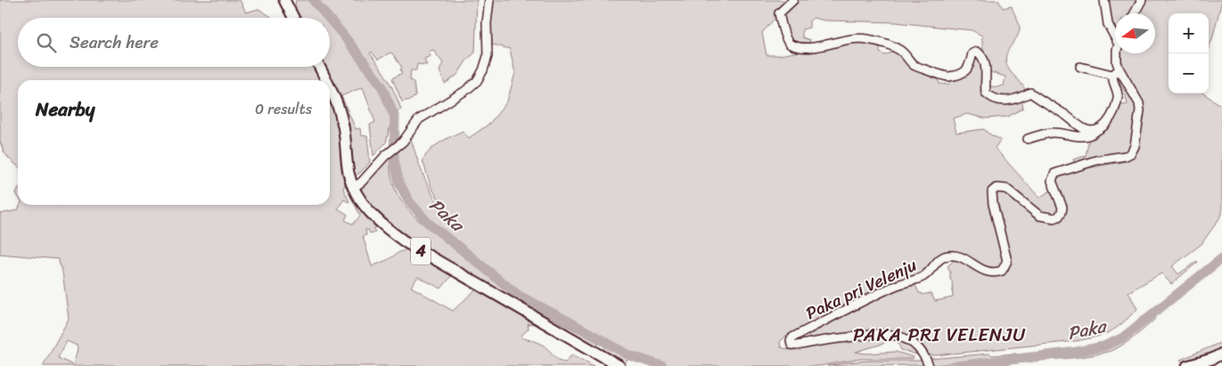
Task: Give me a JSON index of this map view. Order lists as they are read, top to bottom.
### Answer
{
  "streets": {
    "main road": ["4"],
    "street": ["Paka pri Velenju"]
  },
  "districts": ["PAKA PRI VELENJU"],
  "water": ["Paka"],
  "north": "left",
  "page": {
    "map_buttons": ["+", "−"],
    "search": "Search here",
    "heading": ["Nearby", "0 results"]
  }
}
